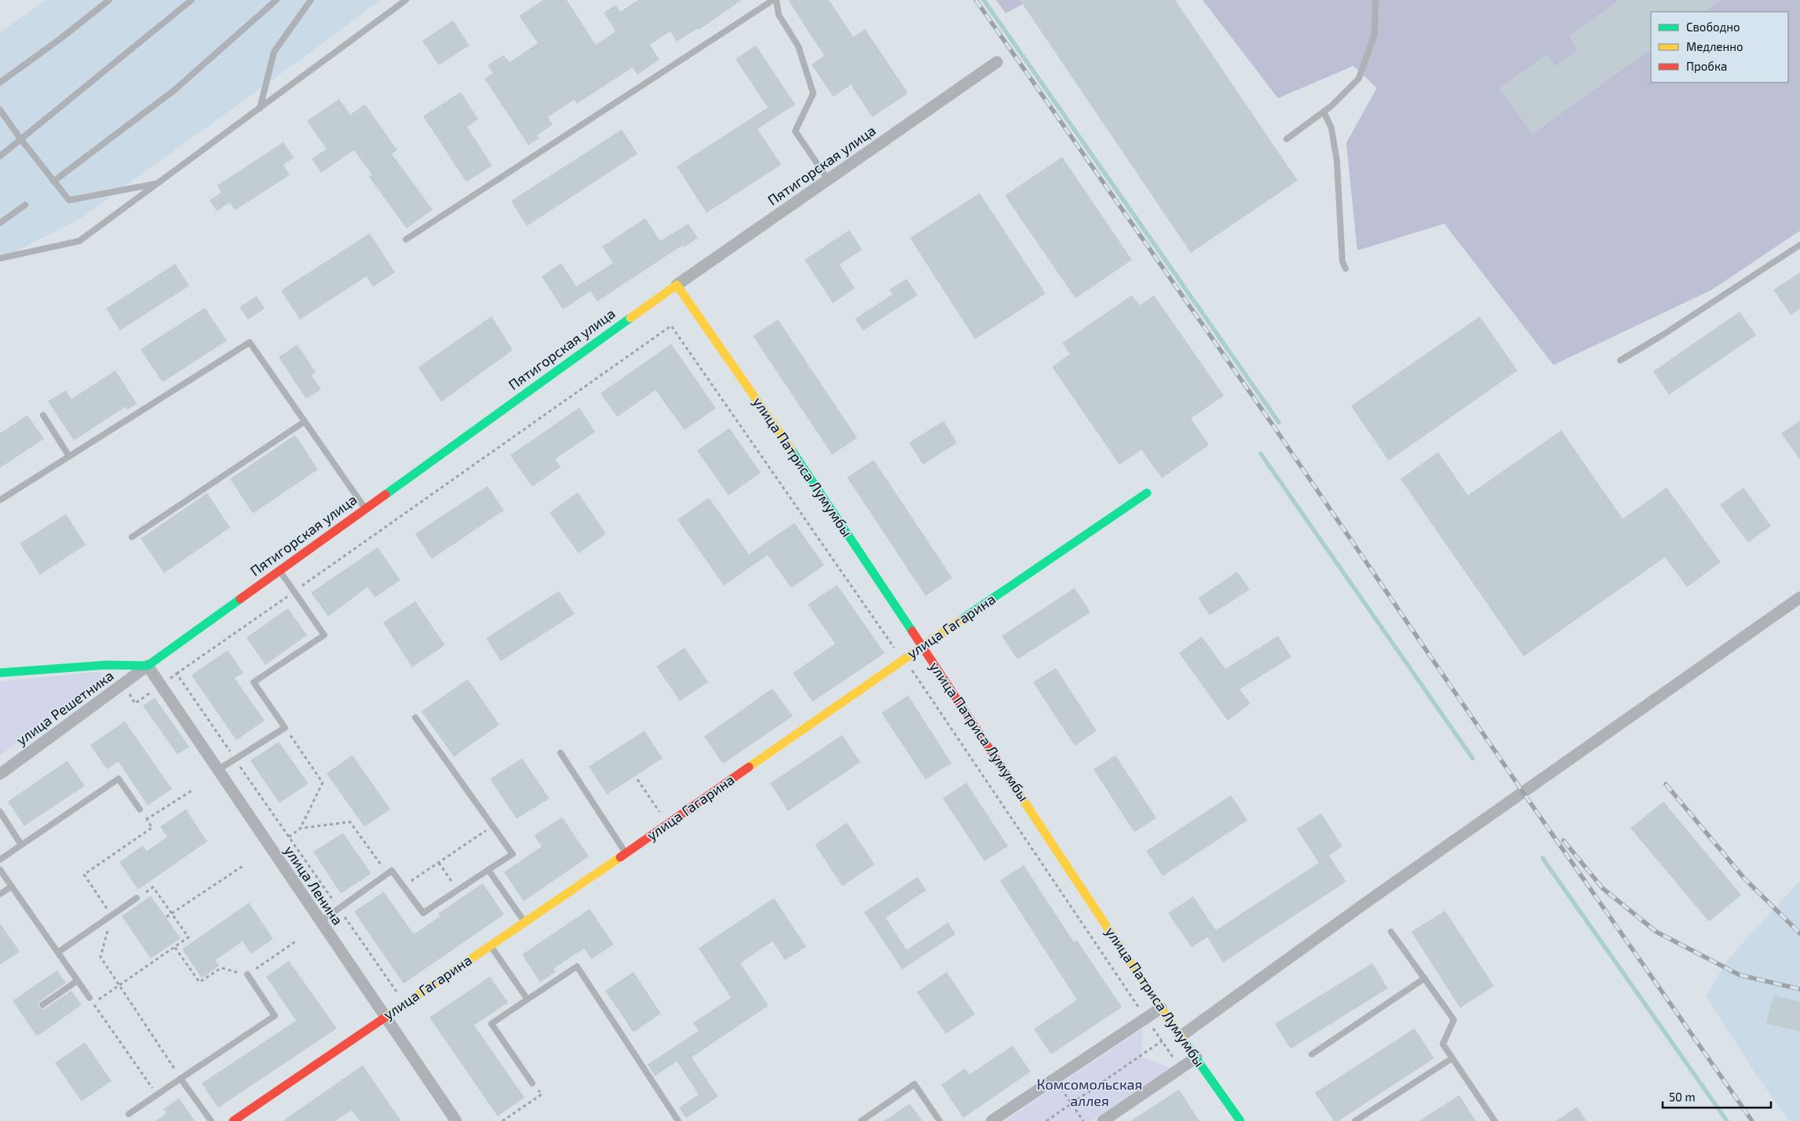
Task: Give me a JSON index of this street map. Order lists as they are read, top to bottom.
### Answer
{
  "streets": {
    "street": [
      "Пятигорская улица",
      "улица Патриса Лумумбы",
      "улица Гагарина",
      "улица Решетника",
      "улица Ленина"
    ]
  },
  "crossings": [
    ["Пятигорская улица", "улица Патриса Лумумбы"],
    ["Пятигорская улица", "улица Решетника"],
    ["Пятигорская улица", "улица Ленина"],
    ["улица Патриса Лумумбы", "улица Гагарина"],
    ["улица Гагарина", "улица Ленина"],
    ["улица Решетника", "улица Ленина"]
  ],
  "parks": ["Комсомольская аллея"],
  "legend": ["Свободно", "Медленно", "Пробка"],
  "scale_bar": "50 m"
}
